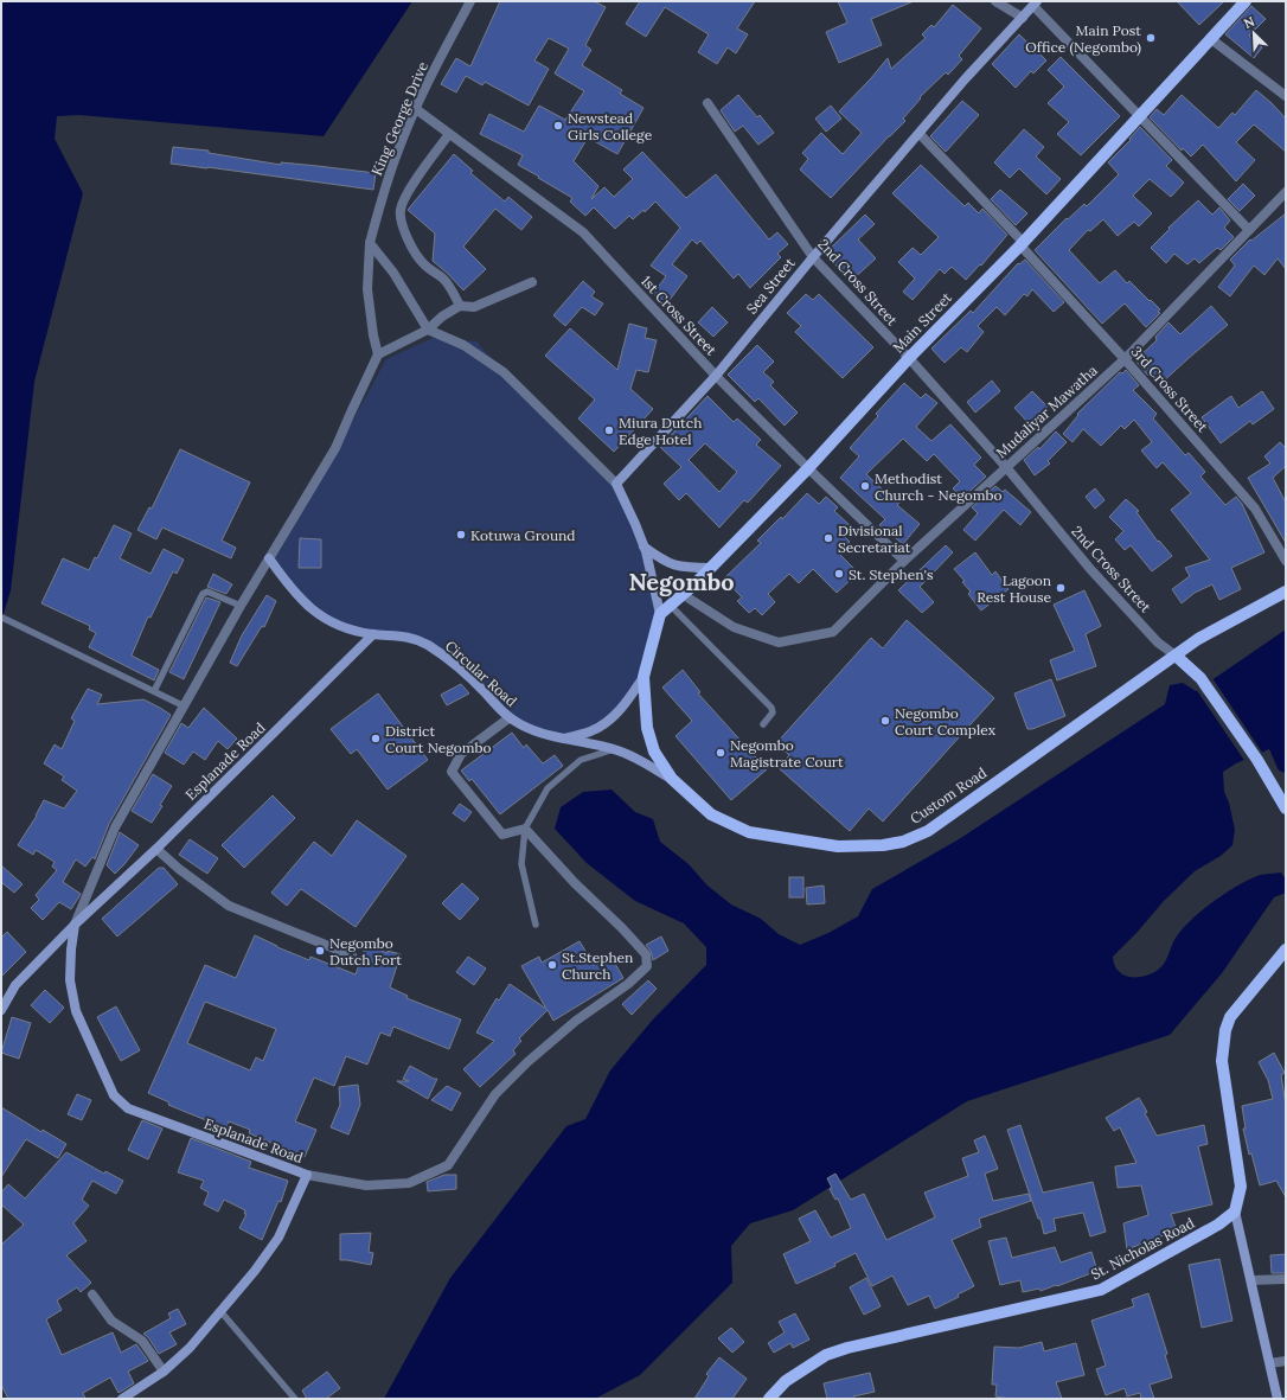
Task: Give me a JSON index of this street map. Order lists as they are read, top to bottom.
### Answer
{
  "streets": {
    "main road": ["Main Street", "Custom Road", "St. Nicholas Road"],
    "street": [
      "King George Drive",
      "2nd Cross Street",
      "Sea Street",
      "1st Cross Street",
      "3rd Cross Street",
      "Mudaliyar Mawatha",
      "Circular Road",
      "Esplanade Road"
    ]
  },
  "crossings": [
    ["King George Drive", "1st Cross Street"],
    ["2nd Cross Street", "Sea Street"],
    ["2nd Cross Street", "Main Street"],
    ["2nd Cross Street", "Mudaliyar Mawatha"],
    ["2nd Cross Street", "Custom Road"],
    ["Sea Street", "1st Cross Street"],
    ["Sea Street", "3rd Cross Street"],
    ["1st Cross Street", "Main Street"],
    ["1st Cross Street", "Mudaliyar Mawatha"],
    ["Main Street", "3rd Cross Street"],
    ["Main Street", "Mudaliyar Mawatha"],
    ["3rd Cross Street", "Mudaliyar Mawatha"],
    ["Circular Road", "Esplanade Road"],
    ["Circular Road", "Custom Road"]
  ],
  "districts": ["Negombo"],
  "places": [
    "Main Post Office (Negombo)",
    "Newstead Girls College",
    "Miura Dutch Edge Hotel",
    "Methodist Church - Negombo",
    "Kotuwa Ground",
    "Divisional Secretariat",
    "St. Stephen's",
    "Lagoon Rest House",
    "Negombo Court Complex",
    "District Court Negombo",
    "Negombo Magistrate Court",
    "Negombo Dutch Fort",
    "St.Stephen Church"
  ],
  "north": "top left"
}
